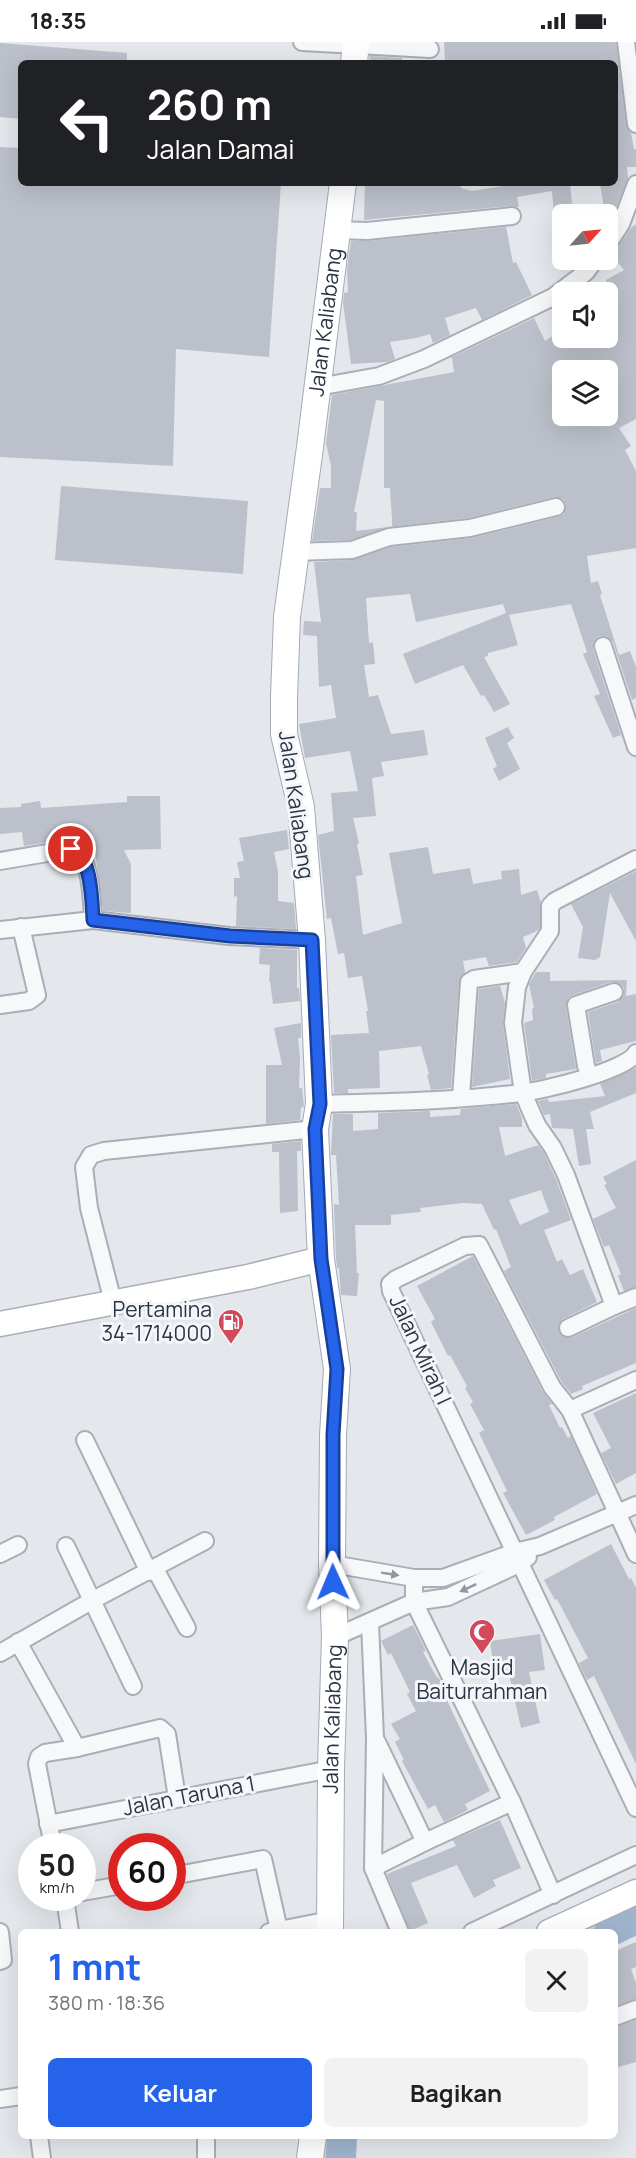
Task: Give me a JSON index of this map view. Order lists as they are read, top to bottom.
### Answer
{
  "streets": {
    "main road": ["Jalan Kaliabang"],
    "street": ["Jalan Mirah I", "Jalan Taruna 1"]
  },
  "crossings": [
    ["Jalan Kaliabang", "Jalan Taruna 1"]
  ],
  "places": {
    "fuel station": ["Pertamina 34-1714000"],
    "mosque": ["Masjid Baiturrahman"]
  },
  "north": "top right",
  "page": {
    "status": "18:35",
    "turn": ["260 m", "Jalan Damai"],
    "speed": "50 km/h",
    "limit": "60",
    "heading": ["1 mnt", "380 m · 18:36"],
    "buttons": ["Keluar", "Bagikan"]
  }
}
